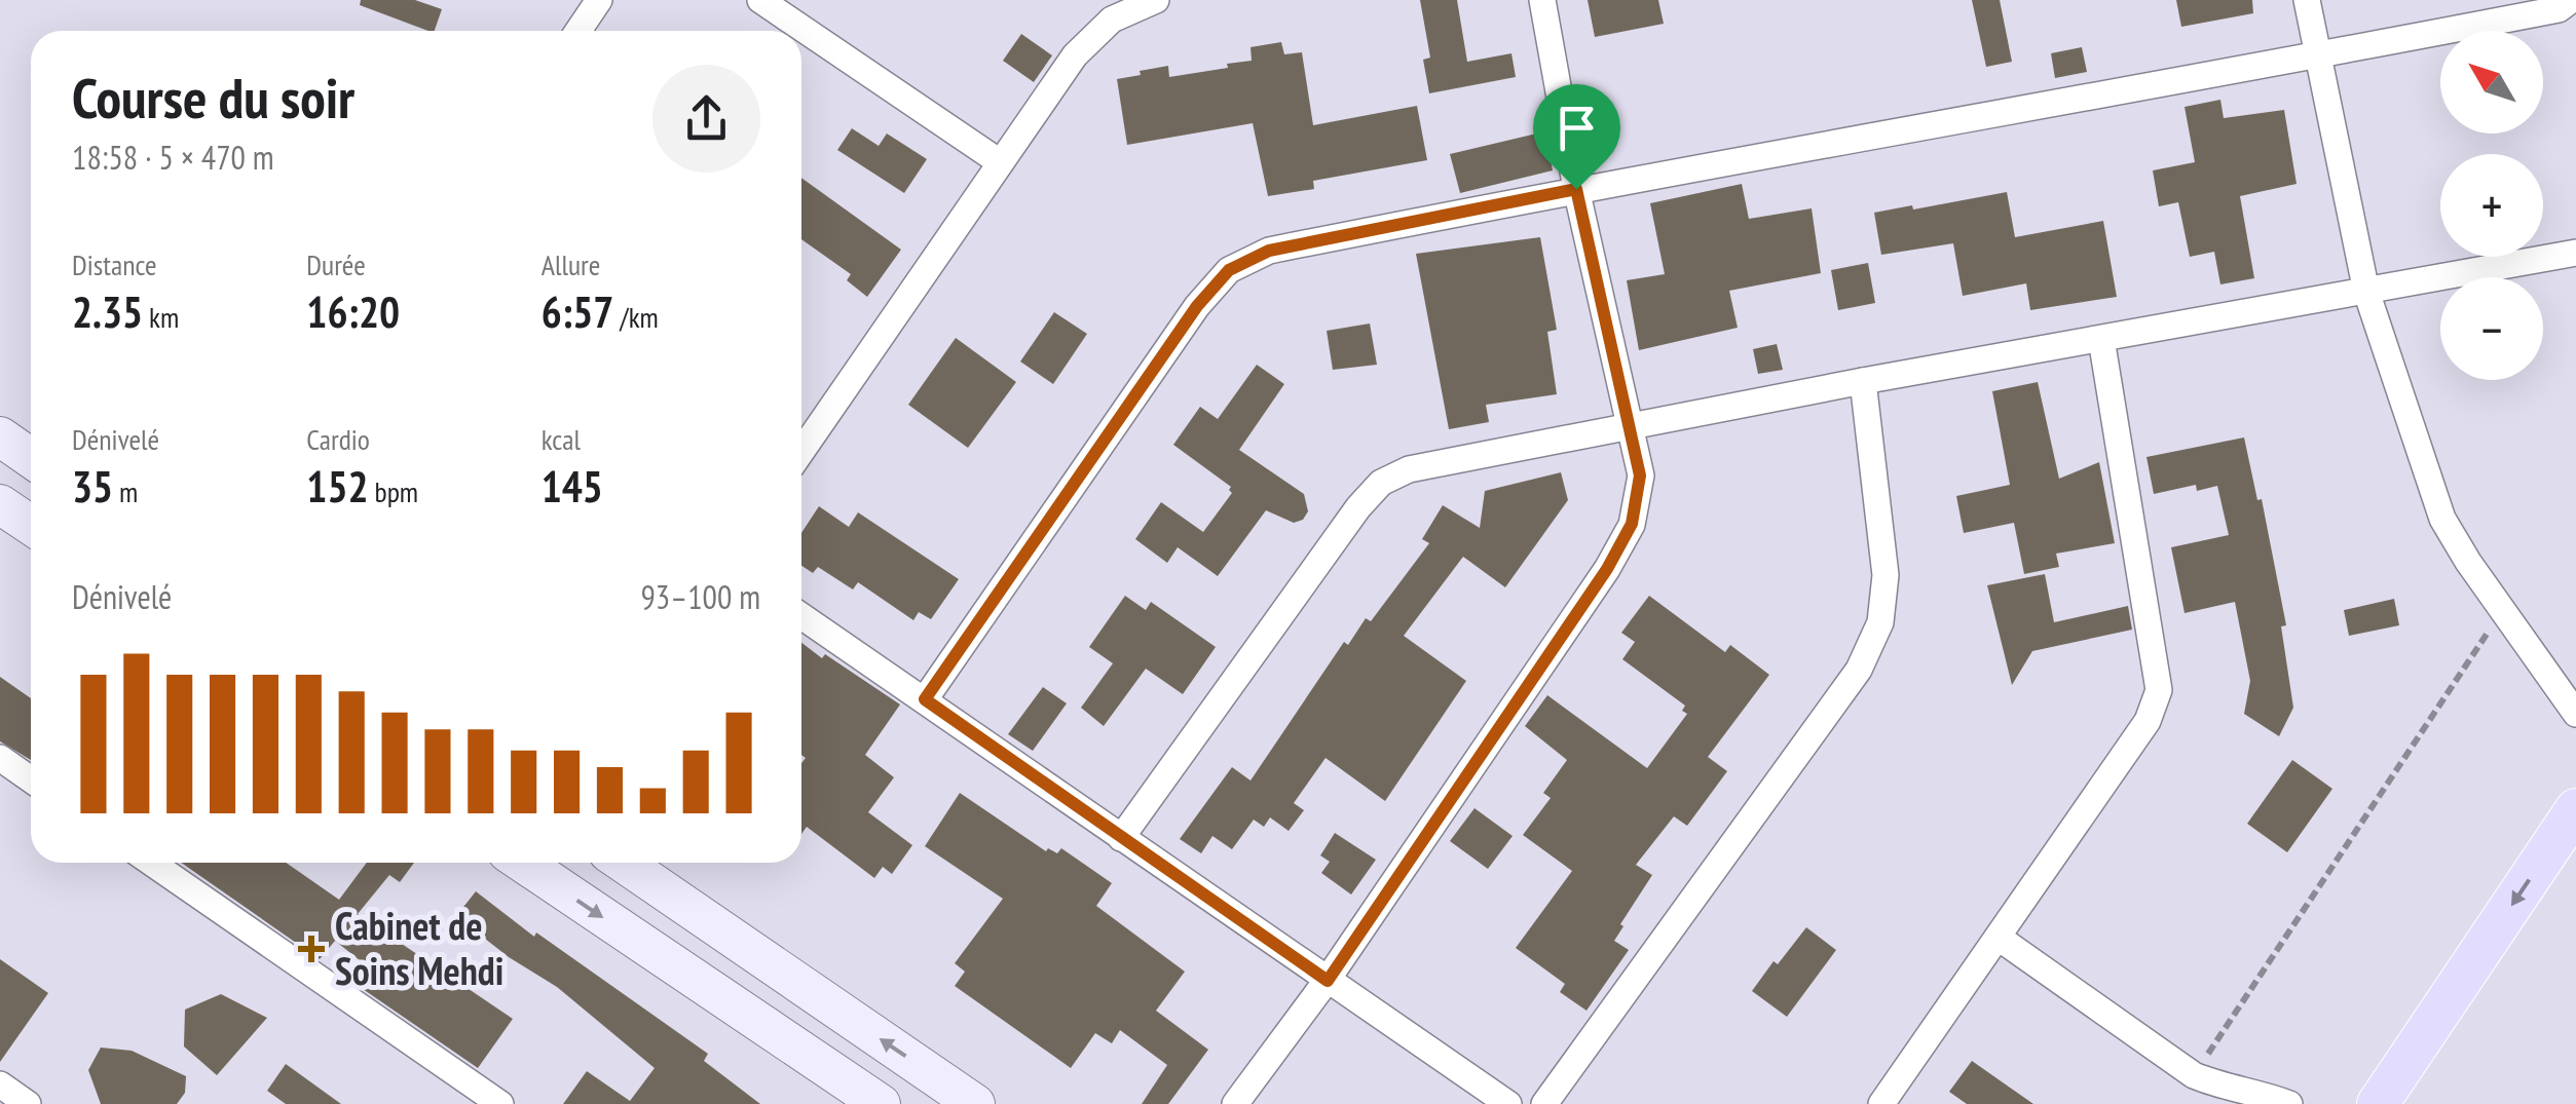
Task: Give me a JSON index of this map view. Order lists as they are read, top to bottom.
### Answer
{
  "places": {
    "health": ["Cabinet de Soins Mehdi"]
  },
  "north": "top left",
  "page": {
    "map_buttons": ["+", "−"],
    "heading": ["Course du soir", "18:58 · 5 × 470 m"],
    "stats": [
      ["Distance", "2.35 km"],
      ["Durée", "16:20"],
      ["Allure", "6:57 /km"],
      ["Dénivelé", "35 m"],
      ["Cardio", "152 bpm"],
      ["kcal", "145"]
    ],
    "chart": ["Dénivelé", "93–100 m"]
  }
}
